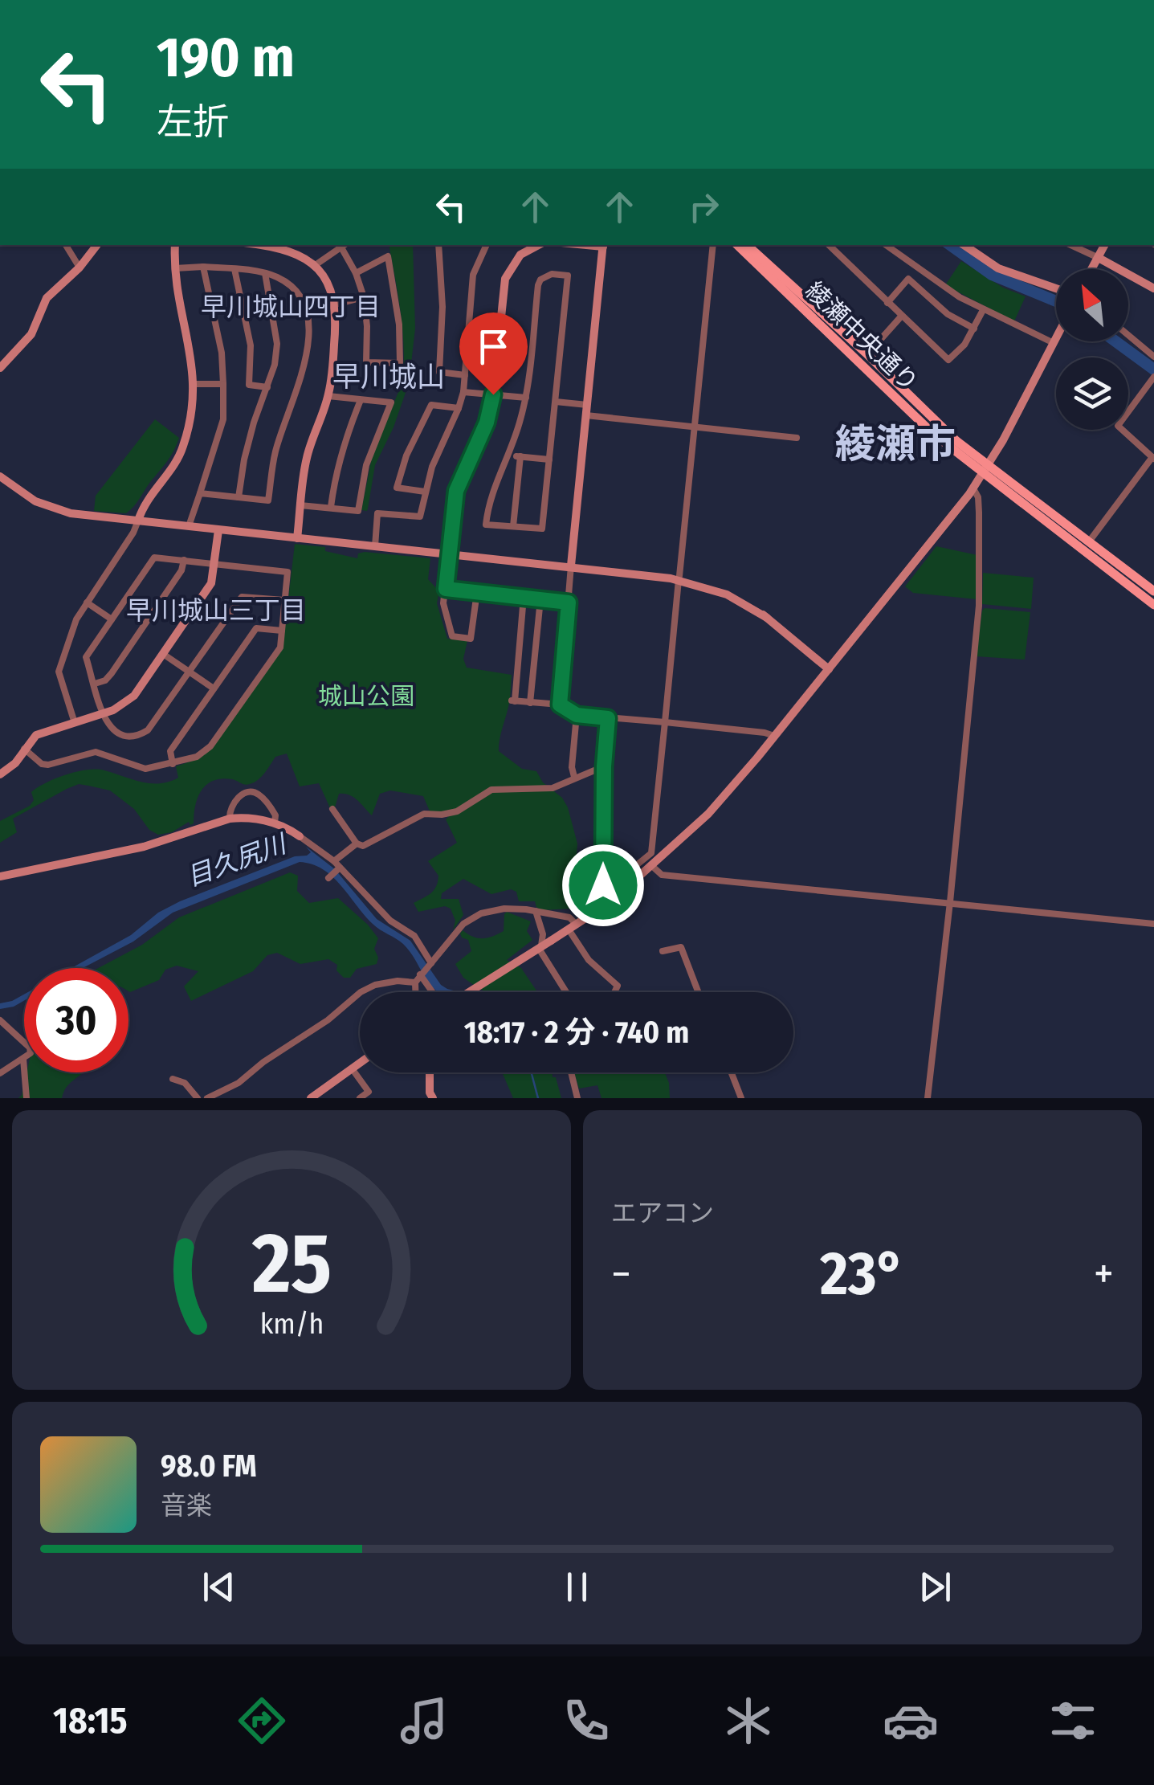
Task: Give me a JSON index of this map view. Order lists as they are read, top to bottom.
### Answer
{
  "streets": {
    "main road": ["綾瀬中央通り"]
  },
  "districts": [
    "早川城山四丁目",
    "早川城山",
    "綾瀬市",
    "早川城山三丁目"
  ],
  "water": ["目久尻川"],
  "parks": ["城山公園"],
  "north": "top left",
  "page": {
    "turn": ["190 m", "左折"],
    "limit": "30",
    "trip": "18:17 · 2 分 · 740 m",
    "tile": "エアコン",
    "heat": ["−", "23°", "+"],
    "song": ["98.0 FM", "音楽"],
    "tabs": "18:15",
    "gauge": ["25", "km/h"]
  }
}
